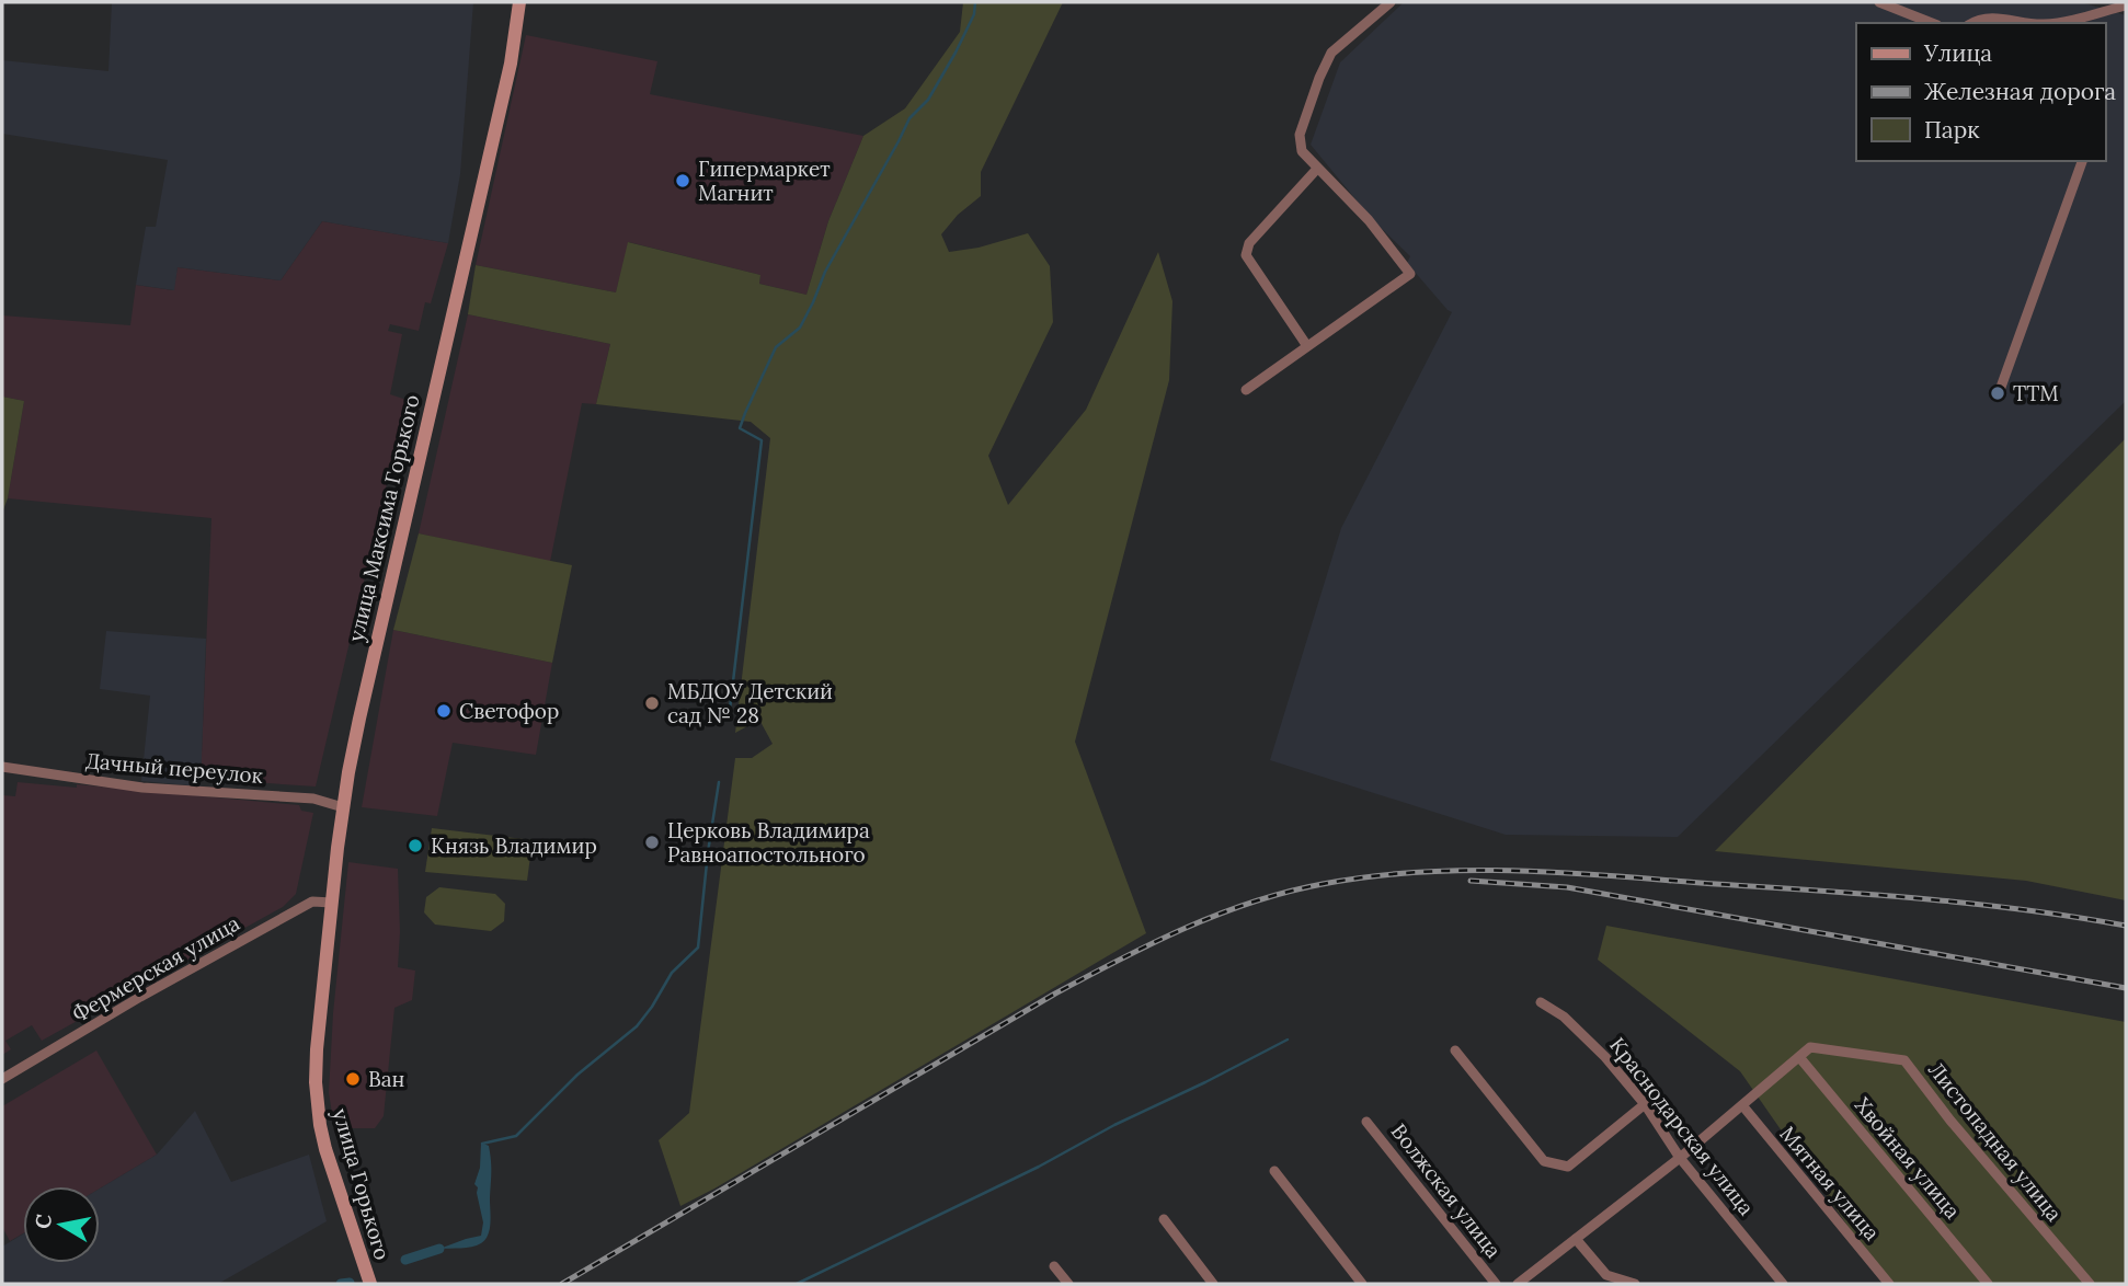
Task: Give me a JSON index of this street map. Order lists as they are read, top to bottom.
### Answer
{
  "streets": {
    "main road": ["улица Максима Горького", "улица Горького"],
    "street": [
      "Дачный переулок",
      "Фермерская улица",
      "Краснодарская улица",
      "Листопадная улица",
      "Хвойная улица",
      "Мятная улица",
      "Волжская улица"
    ]
  },
  "crossings": [
    ["улица Максима Горького", "Дачный переулок"],
    ["улица Максима Горького", "Фермерская улица"],
    ["улица Максима Горького", "улица Горького"],
    ["Листопадная улица", "Хвойная улица"]
  ],
  "places": [
    "Гипермаркет Магнит",
    "ТТМ",
    "МБДОУ Детский сад № 28",
    "Светофор",
    "Церковь Владимира Равноапостольного",
    "Князь Владимир",
    "Ван"
  ],
  "legend": ["Улица", "Железная дорога", "Парк"],
  "north": "left"
}
